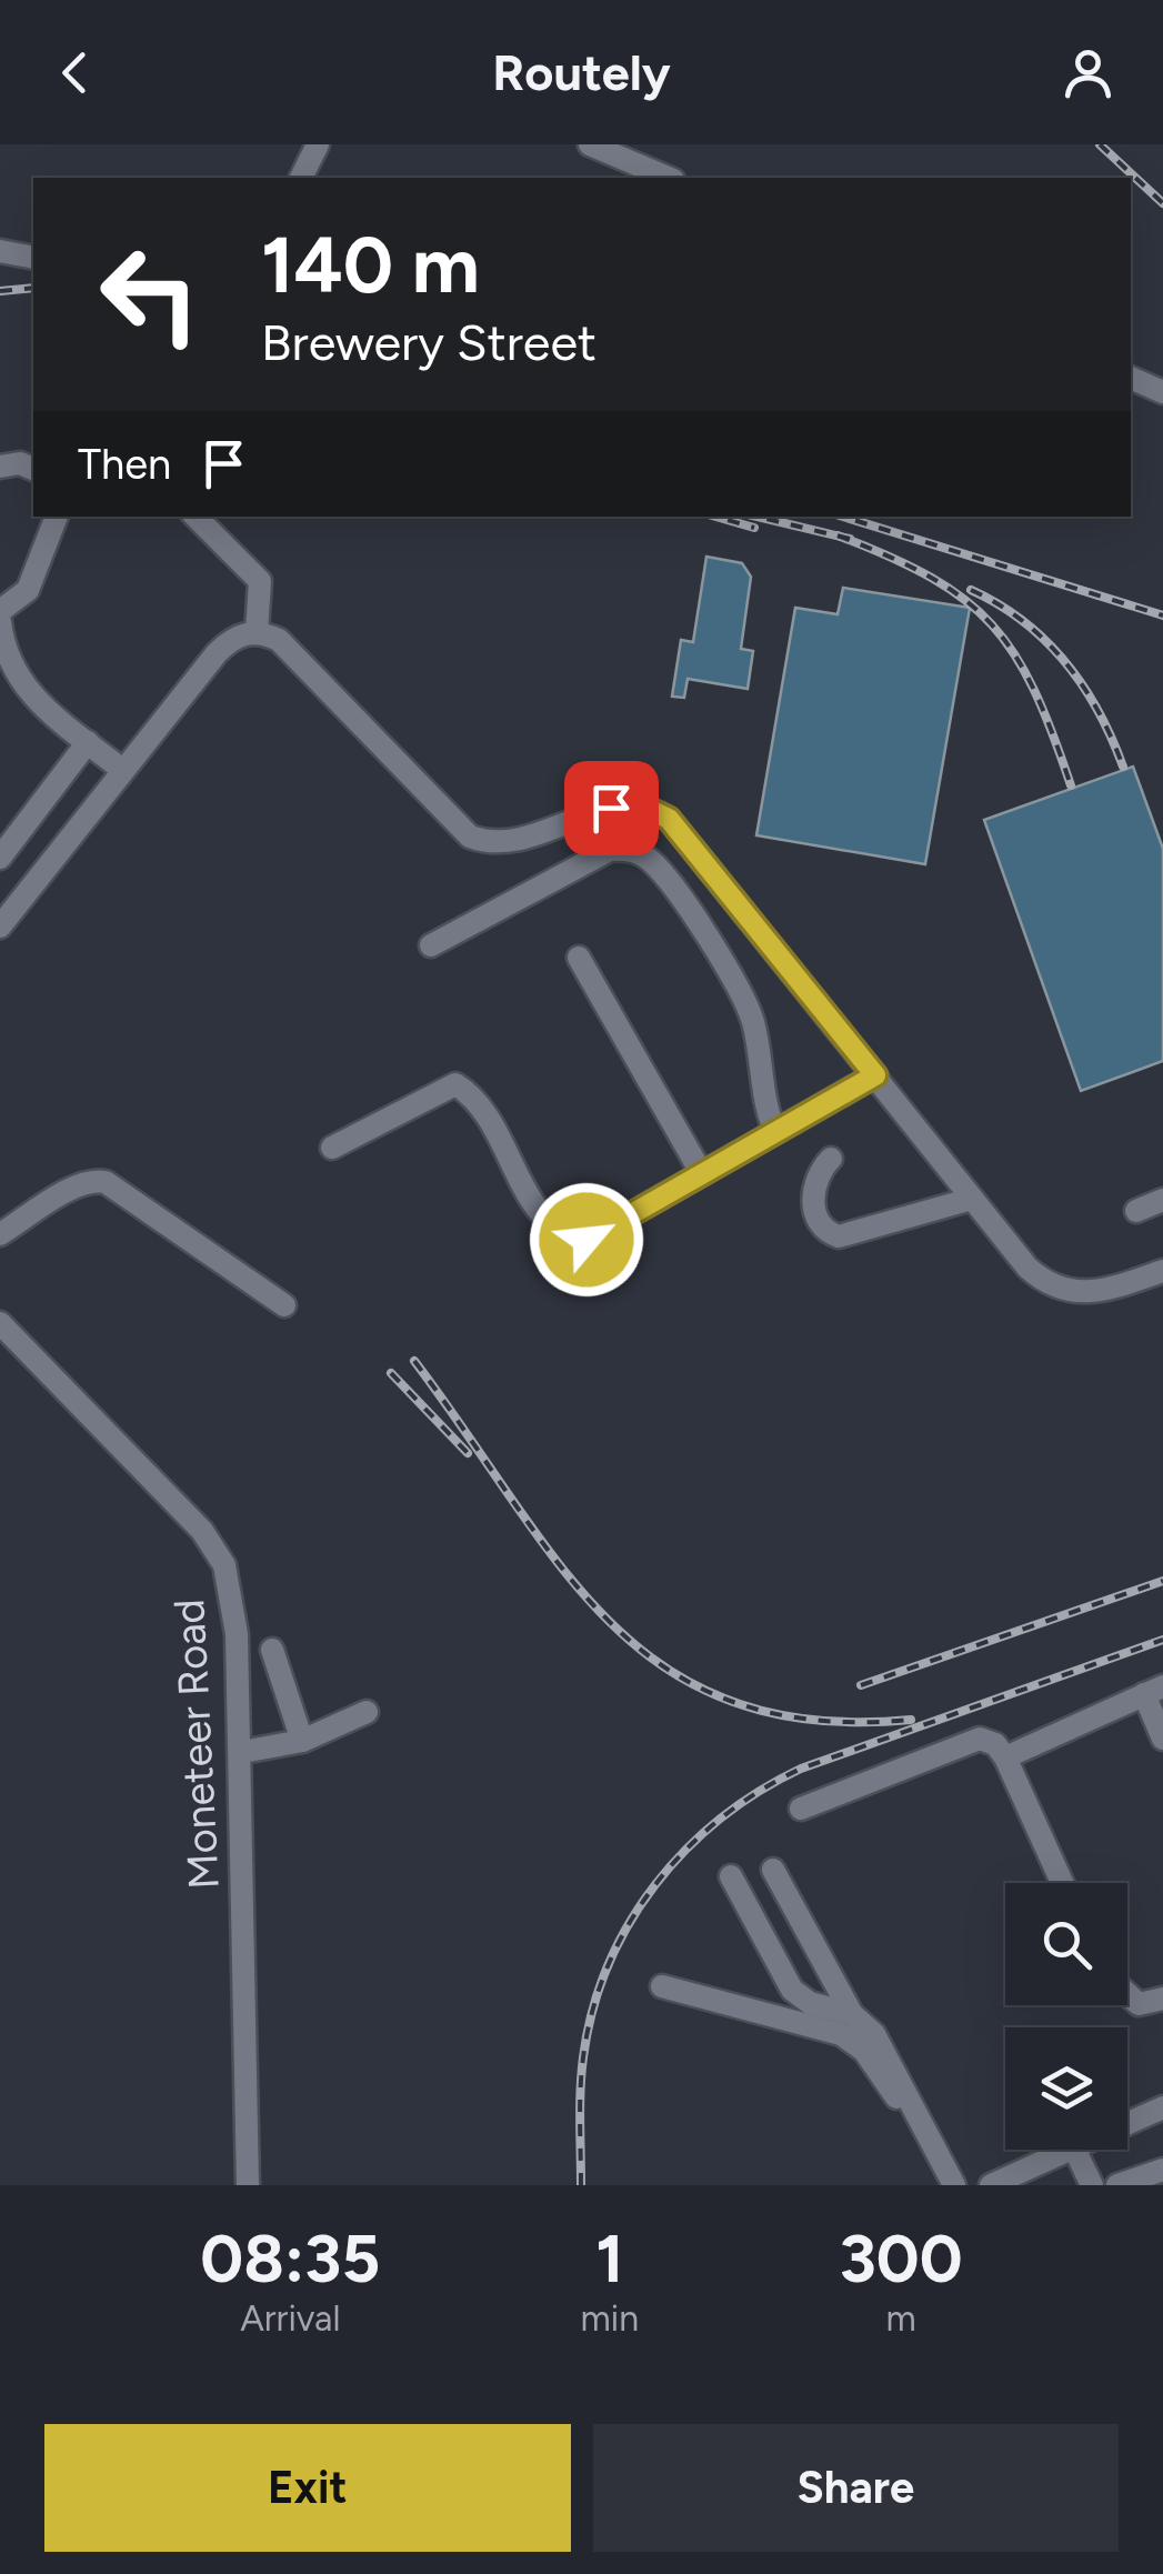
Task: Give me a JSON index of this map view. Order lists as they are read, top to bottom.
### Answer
{
  "streets": {
    "street": ["Moneteer Road"]
  },
  "page": {
    "header": "Routely",
    "turn": ["140 m", "Brewery Street"],
    "then": "Then",
    "eta": [
      "08:35",
      "Arrival",
      "1",
      "min",
      "300",
      "m"
    ],
    "buttons": ["Exit", "Share"]
  }
}
